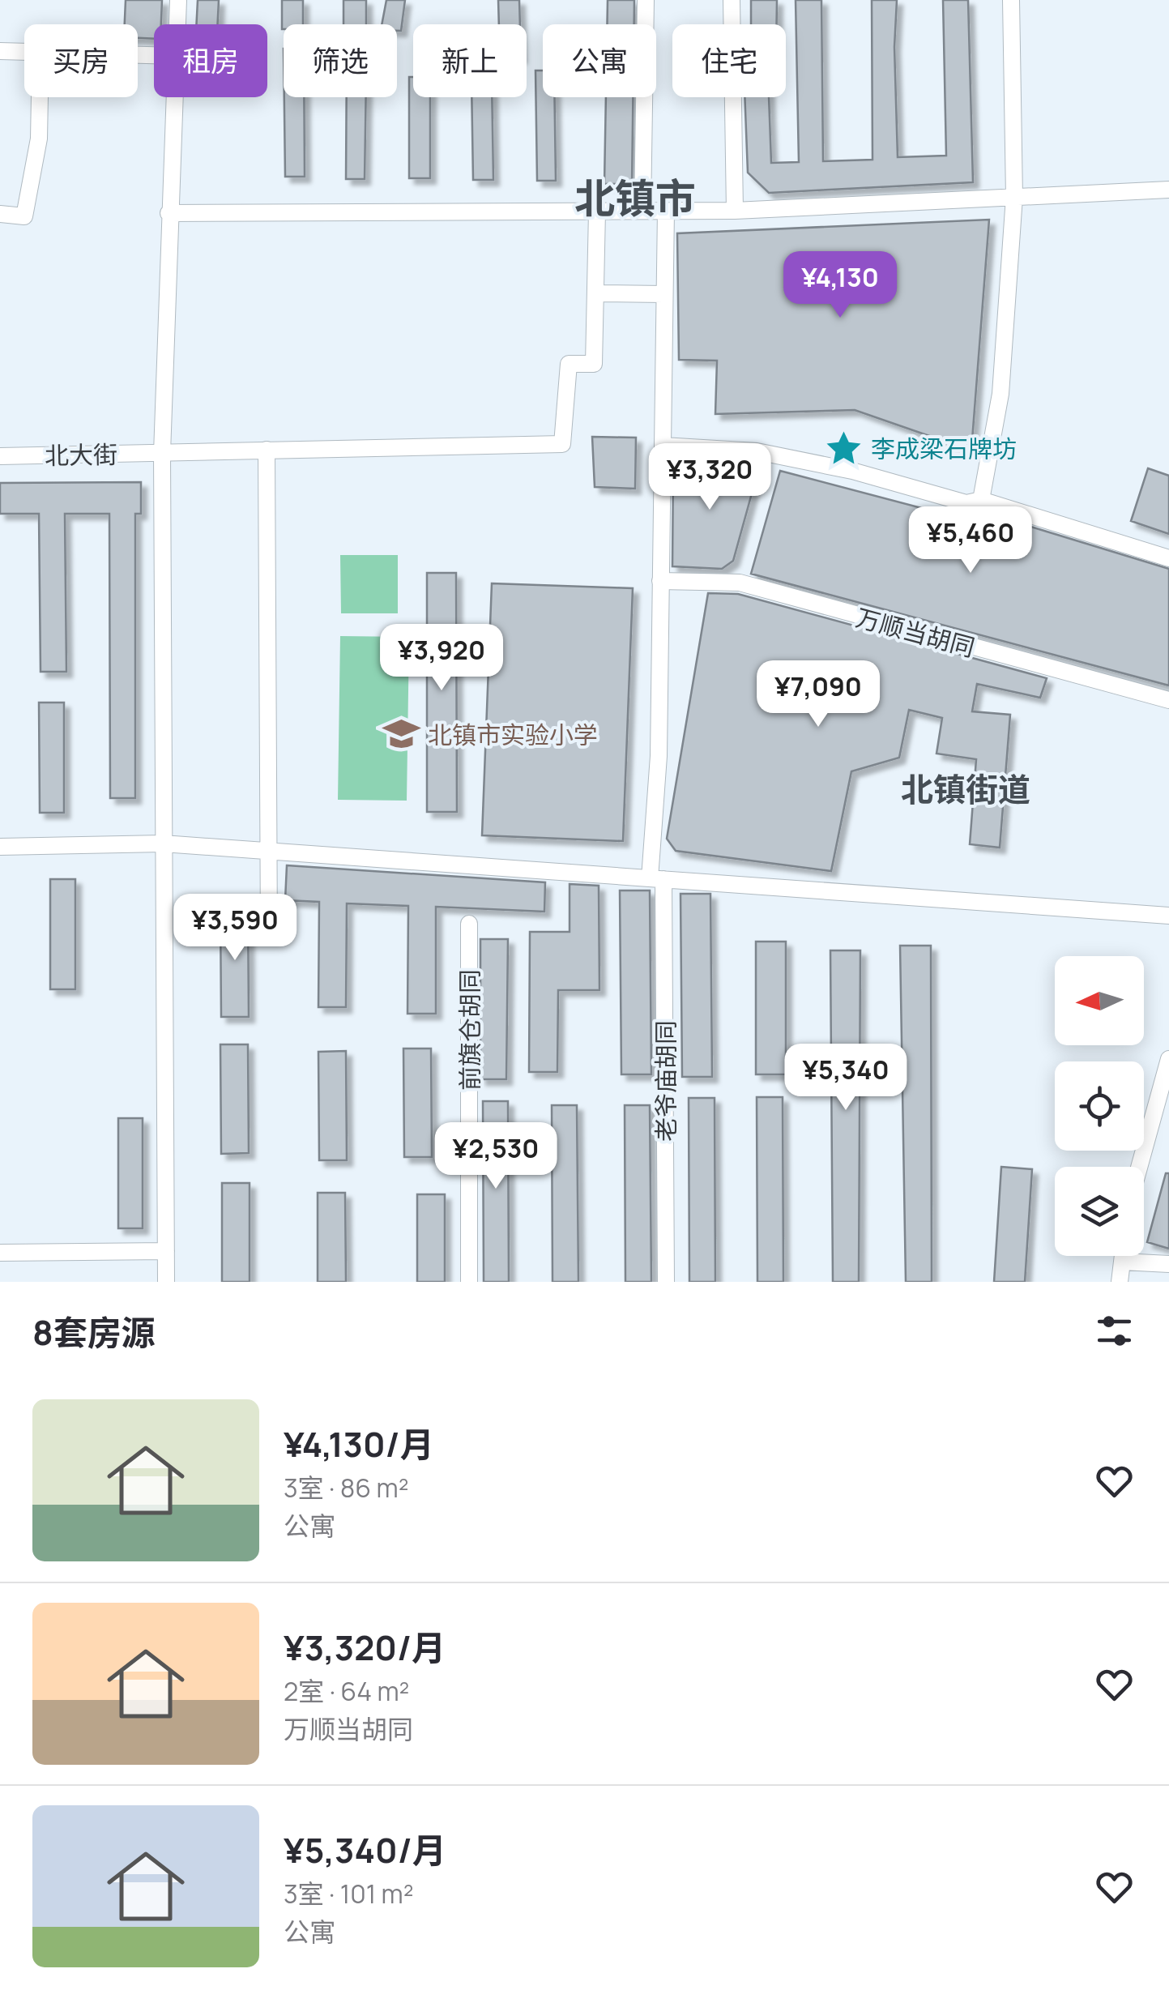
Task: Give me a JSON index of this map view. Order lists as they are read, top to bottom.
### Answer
{
  "streets": {
    "street": [
      "北大街",
      "万顺当胡同",
      "前旗仓胡同",
      "老爷庙胡同"
    ]
  },
  "crossings": [
    ["万顺当胡同", "老爷庙胡同"]
  ],
  "districts": ["北镇市", "北镇街道"],
  "places": {
    "place": ["李成梁石牌坊"],
    "school or university": ["北镇市实验小学"]
  },
  "north": "left",
  "page": {
    "chip": [
      "买房",
      "租房",
      "筛选",
      "新上",
      "公寓",
      "住宅"
    ],
    "price": [
      "¥4,130",
      "¥3,320",
      "¥5,460",
      "¥3,920",
      "¥7,090",
      "¥3,590",
      "¥5,340",
      "¥2,530"
    ],
    "heading": "8套房源",
    "list": [
      {
        "name": "¥4,130/月",
        "note": "3室 · 86 m² · 公寓"
      },
      {
        "name": "¥3,320/月",
        "note": "2室 · 64 m² · 万顺当胡同"
      },
      {
        "name": "¥5,340/月",
        "note": "3室 · 101 m² · 公寓"
      }
    ]
  }
}
